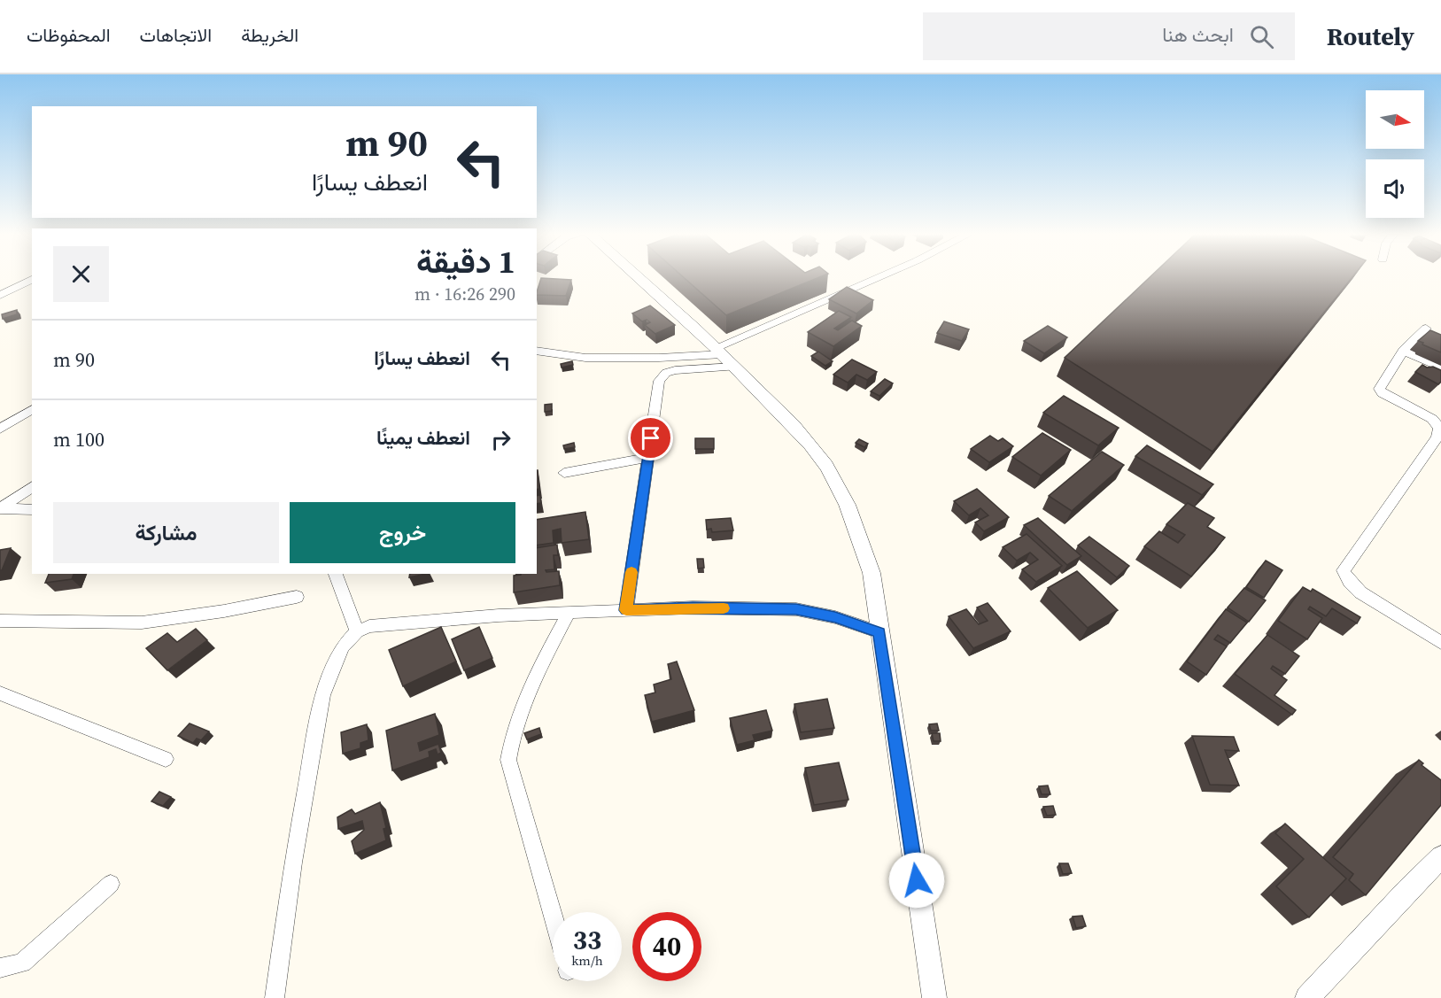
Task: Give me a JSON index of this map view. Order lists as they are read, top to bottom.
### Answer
{
  "north": "right",
  "page": {
    "header": "Routely",
    "search": "ابحث هنا",
    "nav": ["الخريطة", "الاتجاهات", "المحفوظات"],
    "turn": ["90 m", "انعطف يسارًا"],
    "heading": ["1 دقيقة", "290 m · 16:26"],
    "list": [
      {
        "name": "انعطف يسارًا",
        "value": "90 m"
      },
      {
        "name": "انعطف يمينًا",
        "value": "100 m"
      }
    ],
    "buttons": ["خروج", "مشاركة"],
    "speed": "33 km/h",
    "limit": "40"
  }
}
